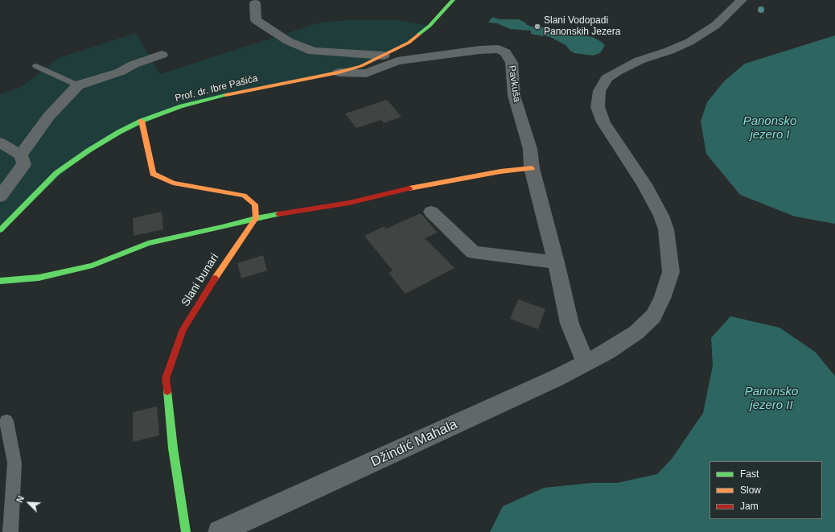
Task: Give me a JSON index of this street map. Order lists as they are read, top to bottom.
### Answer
{
  "streets": {
    "street": [
      "Pavkuša",
      "Prof. dr. Ibre Pašića",
      "Slani bunari",
      "Džindić Mahala"
    ]
  },
  "crossings": [
    ["Pavkuša", "Prof. dr. Ibre Pašića"],
    ["Pavkuša", "Džindić Mahala"]
  ],
  "water": ["Panonsko jezero I", "Panonsko jezero II"],
  "places": ["Slani Vodopadi Panonskih Jezera"],
  "legend": ["Fast", "Slow", "Jam"],
  "north": "top left"
}
